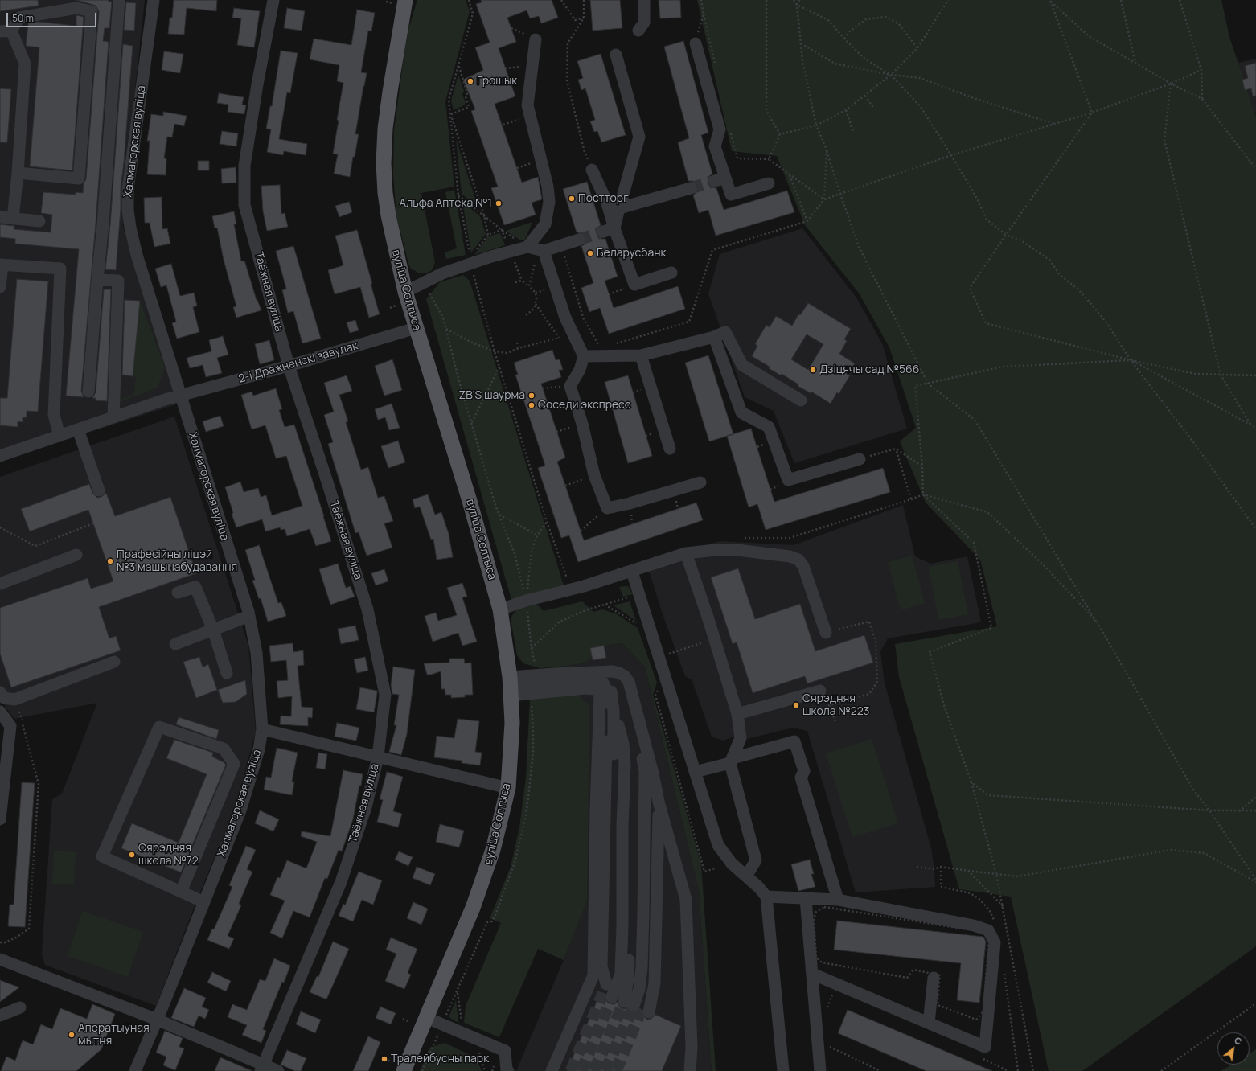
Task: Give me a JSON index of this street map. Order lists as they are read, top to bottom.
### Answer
{
  "streets": {
    "main road": ["вуліца Солтыса"],
    "street": ["Халмагорская вуліца", "Таёжная вуліца", "2-і Дражненскі завулак"]
  },
  "crossings": [
    ["Халмагорская вуліца", "2-і Дражненскі завулак"],
    ["вуліца Солтыса", "2-і Дражненскі завулак"],
    ["Таёжная вуліца", "2-і Дражненскі завулак"]
  ],
  "places": [
    "Грошык",
    "Постторг",
    "Альфа Аптека №1",
    "Беларусбанк",
    "Дзіцячы сад №566",
    "ZB'S шаурма",
    "Соседи экспресс",
    "Прафесійны ліцэй №3 машынабудавання",
    "Сярэдняя школа №223",
    "Сярэдняя школа №72",
    "Аператыўная мытня",
    "Тралейбусны парк"
  ],
  "scale_bar": "50 m",
  "north": "top right"
}
